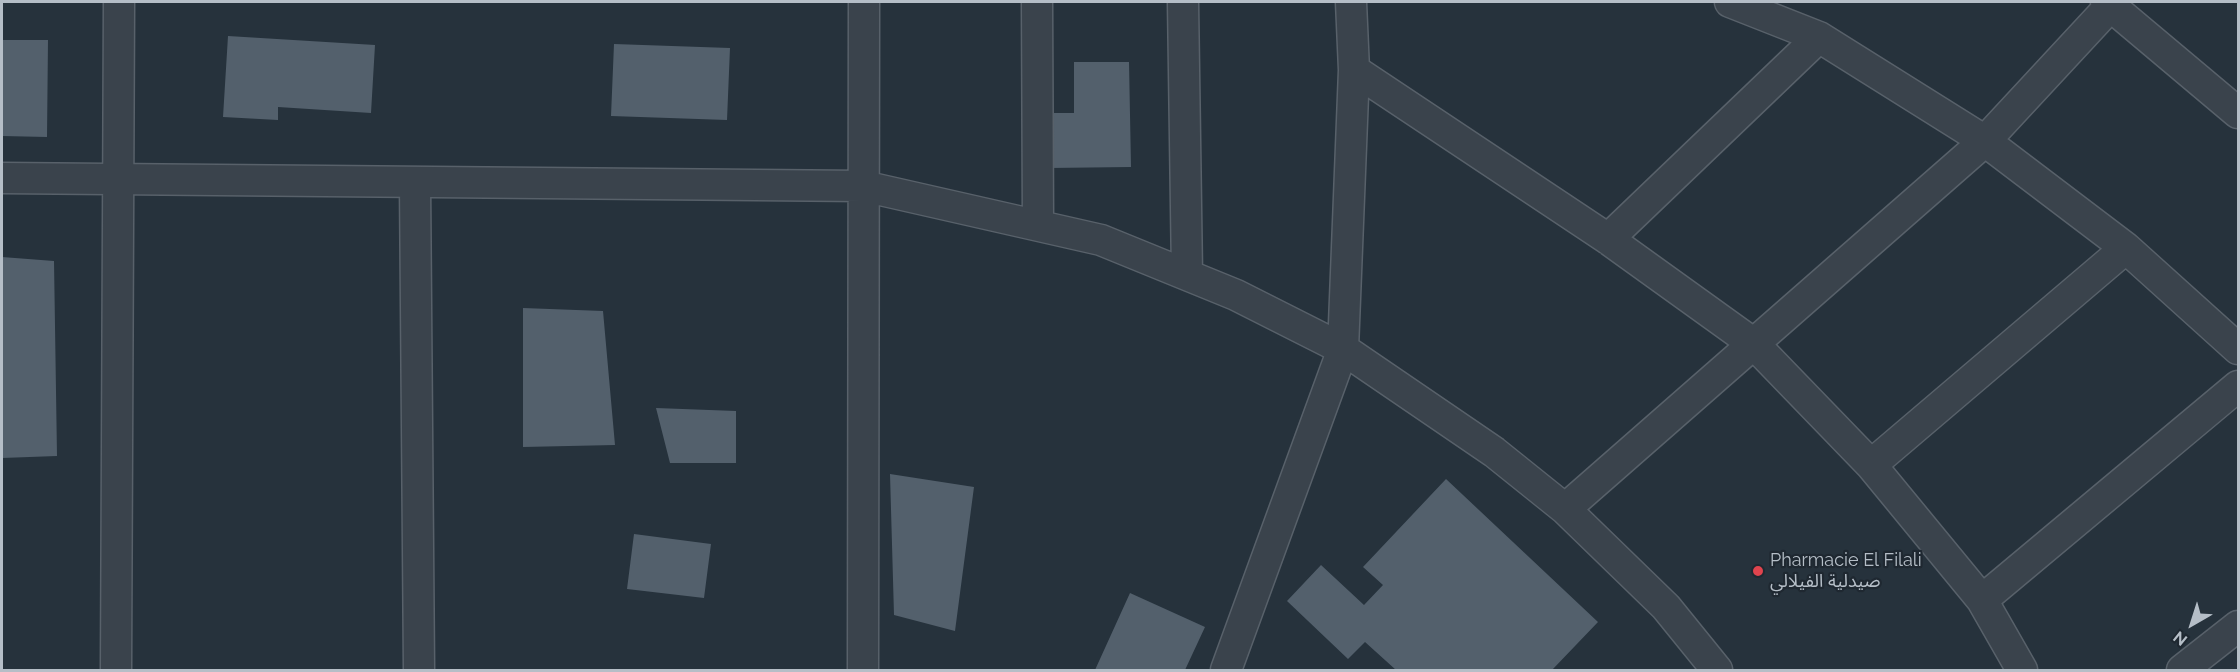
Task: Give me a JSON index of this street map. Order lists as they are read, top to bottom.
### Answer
{
  "places": ["Pharmacie El Filali صيدلية الفيلالي"],
  "north": "bottom left"
}
